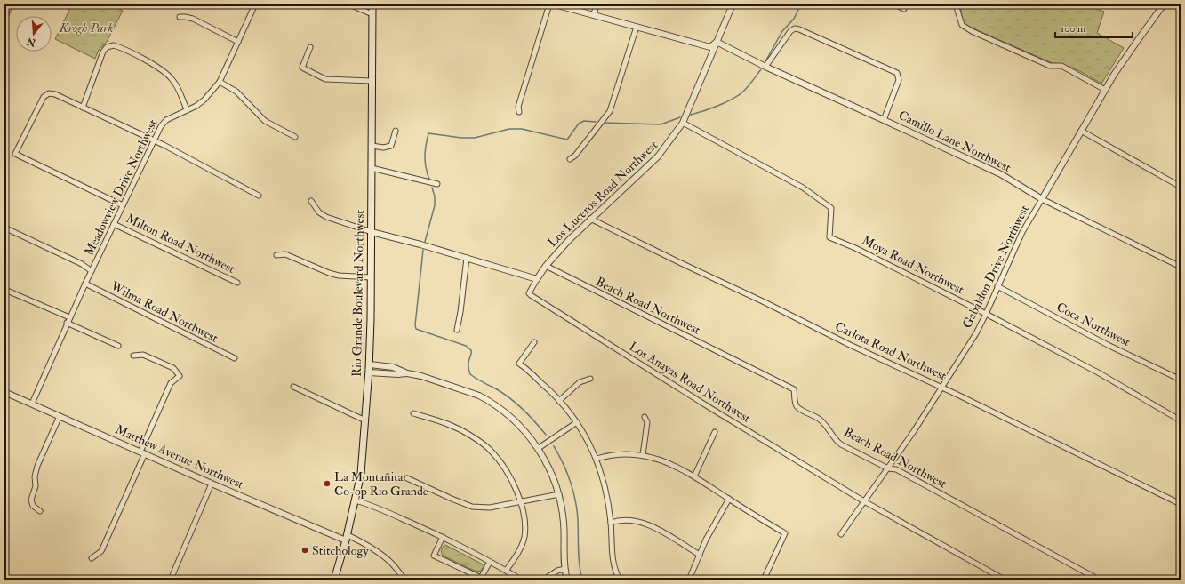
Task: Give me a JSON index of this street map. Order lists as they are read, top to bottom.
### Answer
{
  "streets": {
    "main road": ["Rio Grande Boulevard Northwest"],
    "street": [
      "Camillo Lane Northwest",
      "Meadowview Drive Northwest",
      "Los Luceros Road Northwest",
      "Milton Road Northwest",
      "Moya Road Northwest",
      "Gabaldon Drive Northwest",
      "Beach Road Northwest",
      "Wilma Road Northwest",
      "Coca Northwest",
      "Carlota Road Northwest",
      "Los Anayas Road Northwest",
      "Matthew Avenue Northwest"
    ]
  },
  "crossings": [
    ["Camillo Lane Northwest", "Los Luceros Road Northwest"],
    ["Camillo Lane Northwest", "Gabaldon Drive Northwest"],
    ["Meadowview Drive Northwest", "Milton Road Northwest"],
    ["Meadowview Drive Northwest", "Wilma Road Northwest"],
    ["Meadowview Drive Northwest", "Matthew Avenue Northwest"],
    ["Los Luceros Road Northwest", "Moya Road Northwest"],
    ["Los Luceros Road Northwest", "Beach Road Northwest"],
    ["Los Luceros Road Northwest", "Carlota Road Northwest"],
    ["Los Luceros Road Northwest", "Los Anayas Road Northwest"],
    ["Moya Road Northwest", "Gabaldon Drive Northwest"],
    ["Gabaldon Drive Northwest", "Beach Road Northwest"],
    ["Gabaldon Drive Northwest", "Coca Northwest"],
    ["Gabaldon Drive Northwest", "Carlota Road Northwest"],
    ["Gabaldon Drive Northwest", "Los Anayas Road Northwest"],
    ["Rio Grande Boulevard Northwest", "Matthew Avenue Northwest"]
  ],
  "parks": ["Krogh Park"],
  "places": ["La Montañita Co-op Rio Grande", "Stitchology"],
  "scale_bar": "100 m",
  "north": "bottom"
}
